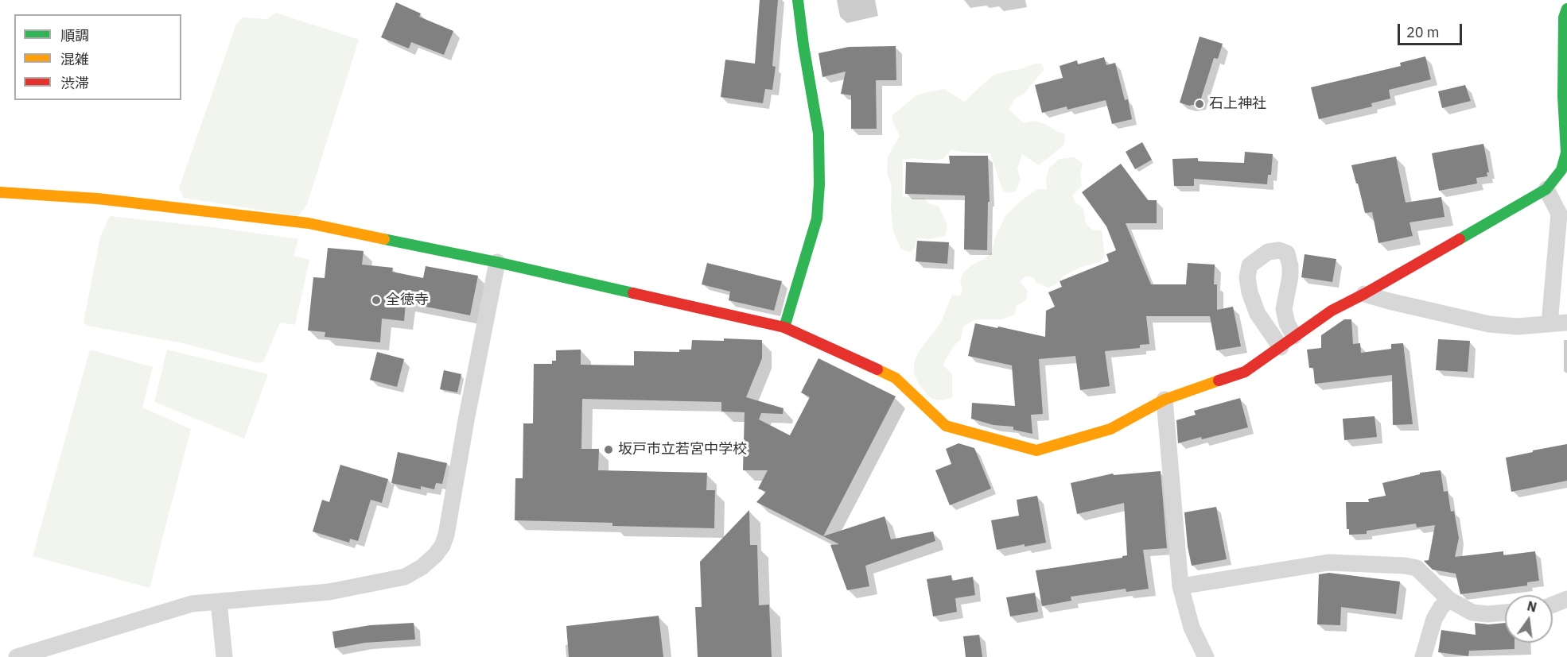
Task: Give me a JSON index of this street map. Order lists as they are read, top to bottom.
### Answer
{
  "places": ["石上神社", "全徳寺", "坂戸市立若宮中学校"],
  "legend": ["順調", "混雑", "渋滞"],
  "scale_bar": "20 m",
  "north": "top"
}
